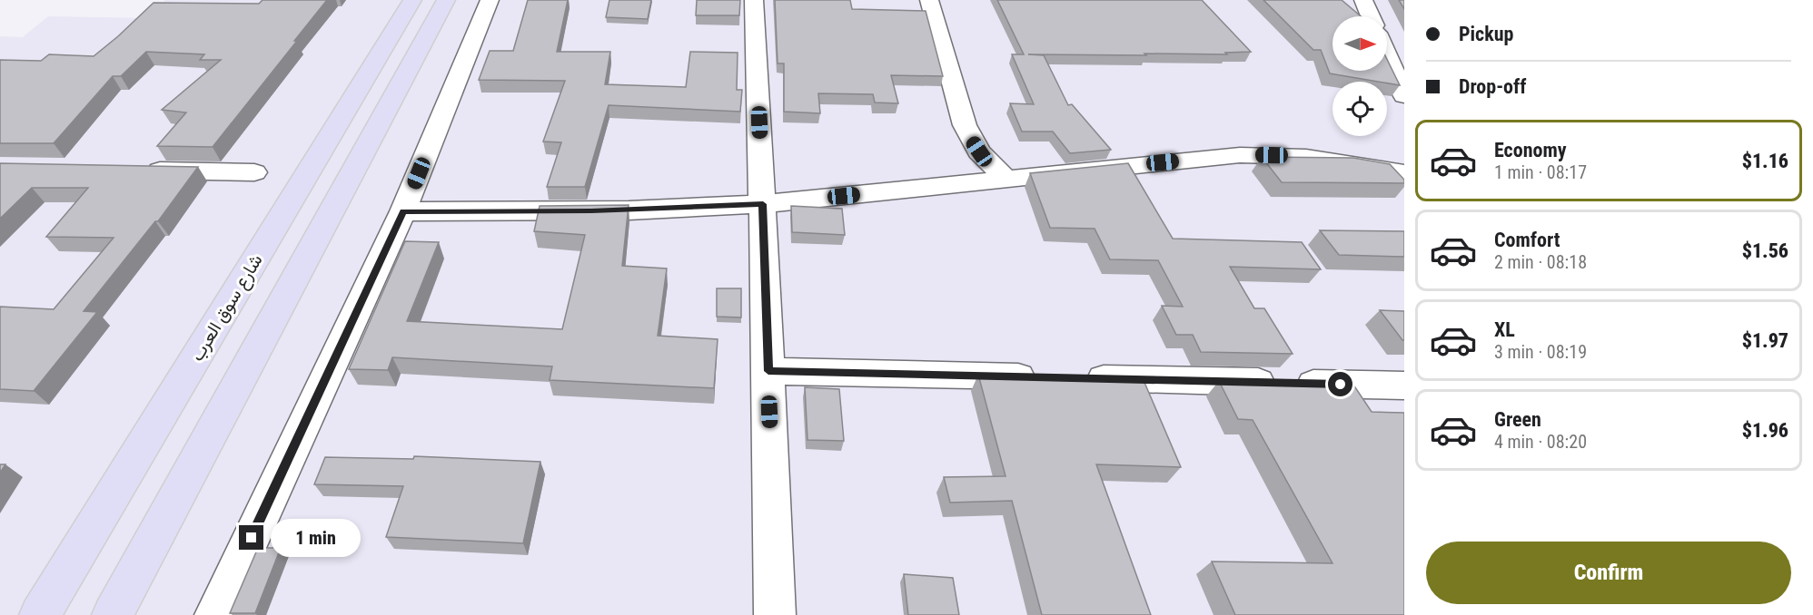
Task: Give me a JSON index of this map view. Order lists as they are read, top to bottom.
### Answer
{
  "streets": {
    "main road": ["شارع سوق العرب"]
  },
  "north": "right",
  "page": {
    "banner": ["Pickup", "Drop-off"],
    "list": [
      {
        "name": "Economy",
        "note": "1 min · 08:17",
        "value": "$1.16"
      },
      {
        "name": "Comfort",
        "note": "2 min · 08:18",
        "value": "$1.56"
      },
      {
        "name": "XL",
        "note": "3 min · 08:19",
        "value": "$1.97"
      },
      {
        "name": "Green",
        "note": "4 min · 08:20",
        "value": "$1.96"
      }
    ],
    "bubble": "1 min",
    "buttons": "Confirm"
  }
}
